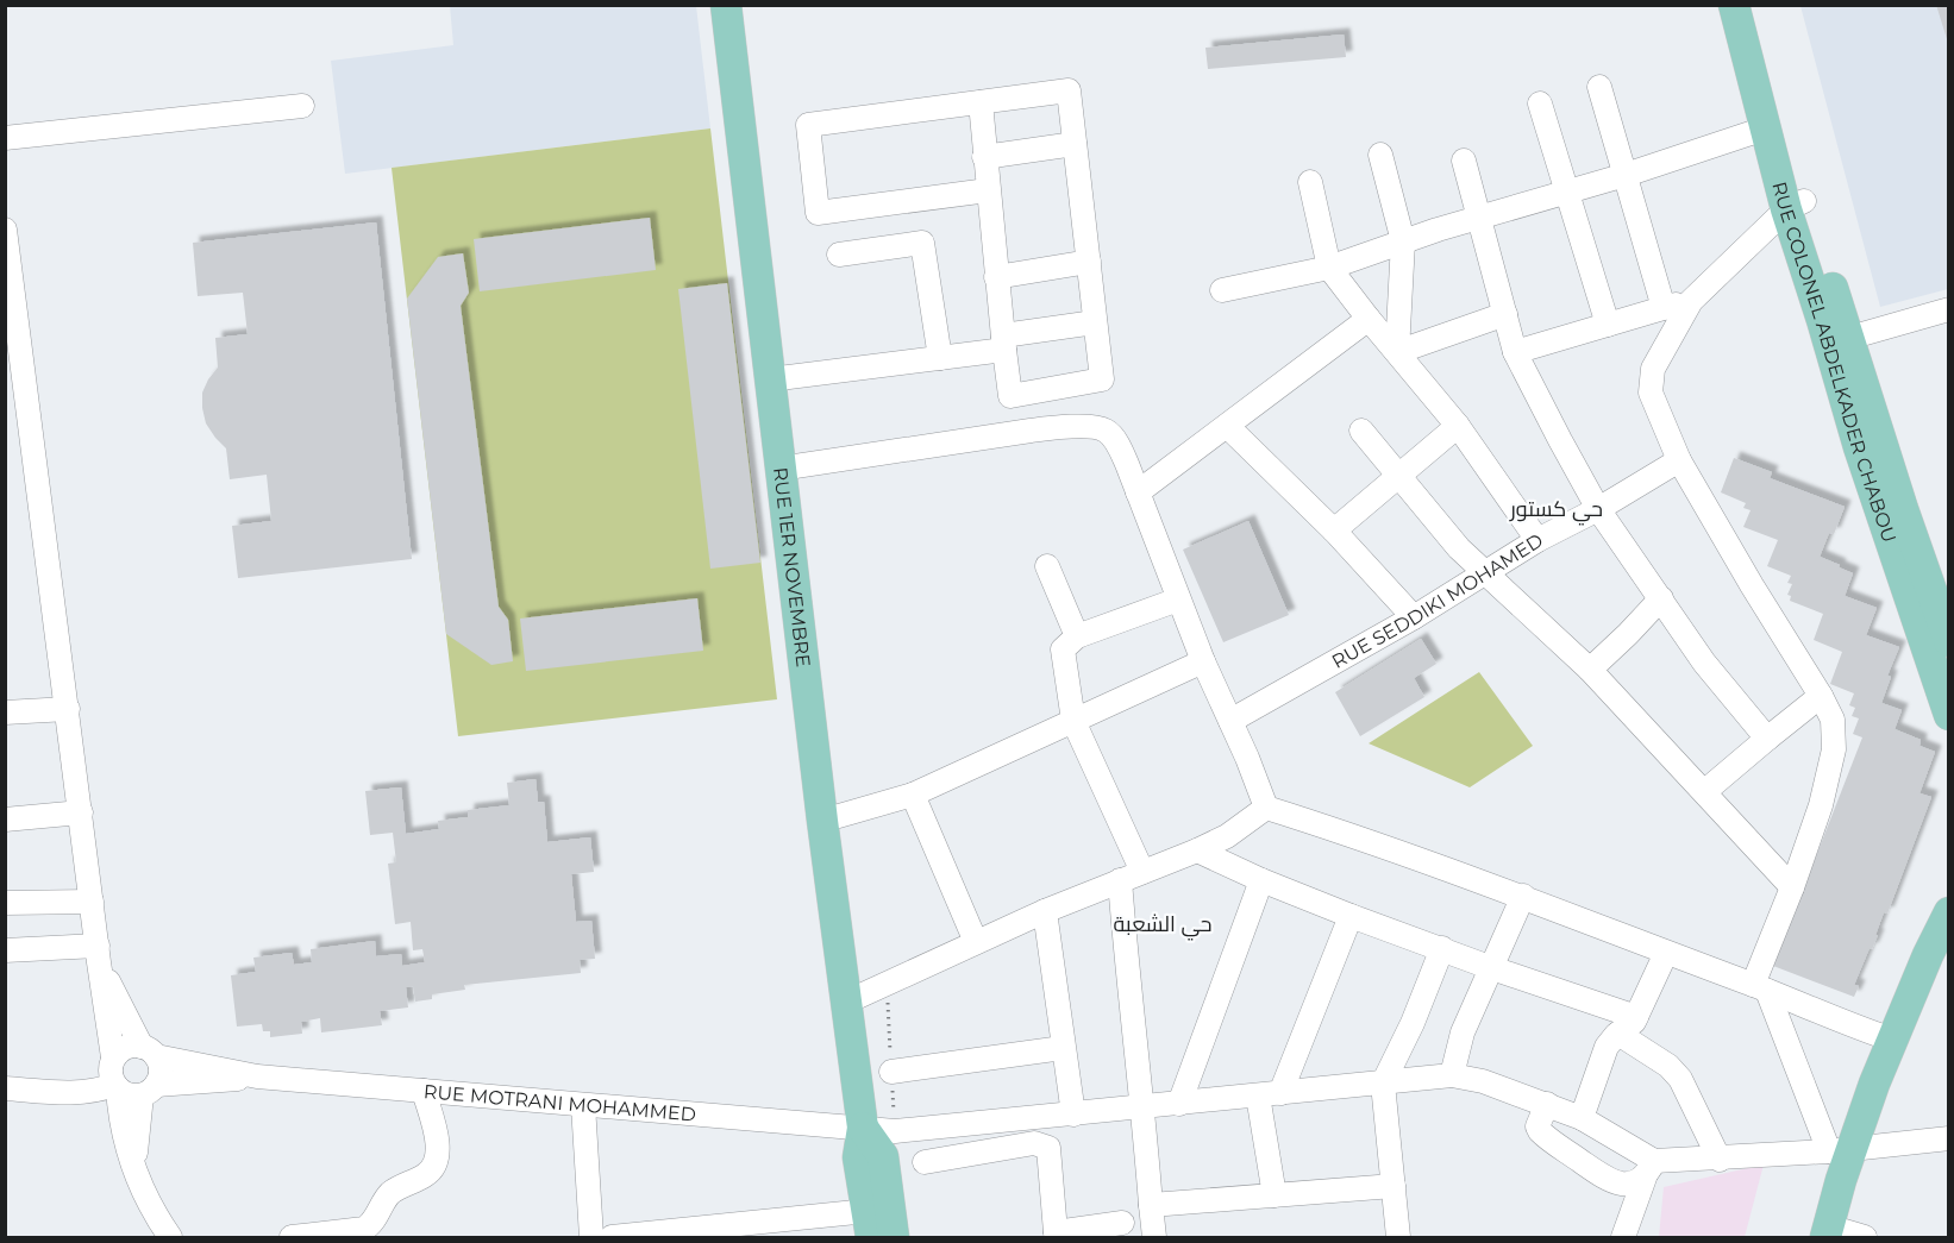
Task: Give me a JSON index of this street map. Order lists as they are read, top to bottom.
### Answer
{
  "streets": {
    "main road": ["RUE COLONEL ABDELKADER CHABOU", "RUE 1ER NOVEMBRE"],
    "street": ["RUE SEDDIKI MOHAMED", "RUE MOTRANI MOHAMMED"]
  },
  "crossings": [
    ["RUE 1ER NOVEMBRE", "RUE MOTRANI MOHAMMED"]
  ],
  "districts": ["حي كستور", "حي الشعبة"]
}
